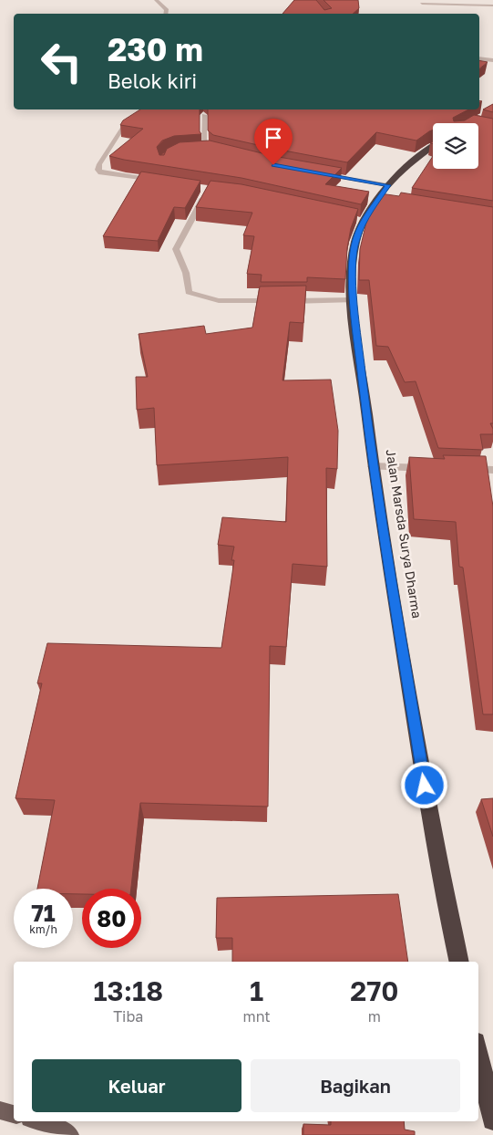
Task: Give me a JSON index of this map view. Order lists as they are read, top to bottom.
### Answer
{
  "streets": {
    "highway": ["Jalan Marsda Surya Dharma"]
  },
  "page": {
    "turn": ["230 m", "Belok kiri"],
    "speed": "71 km/h",
    "limit": "80",
    "eta": [
      "13:18",
      "Tiba",
      "1",
      "mnt",
      "270",
      "m"
    ],
    "buttons": ["Keluar", "Bagikan"]
  }
}
